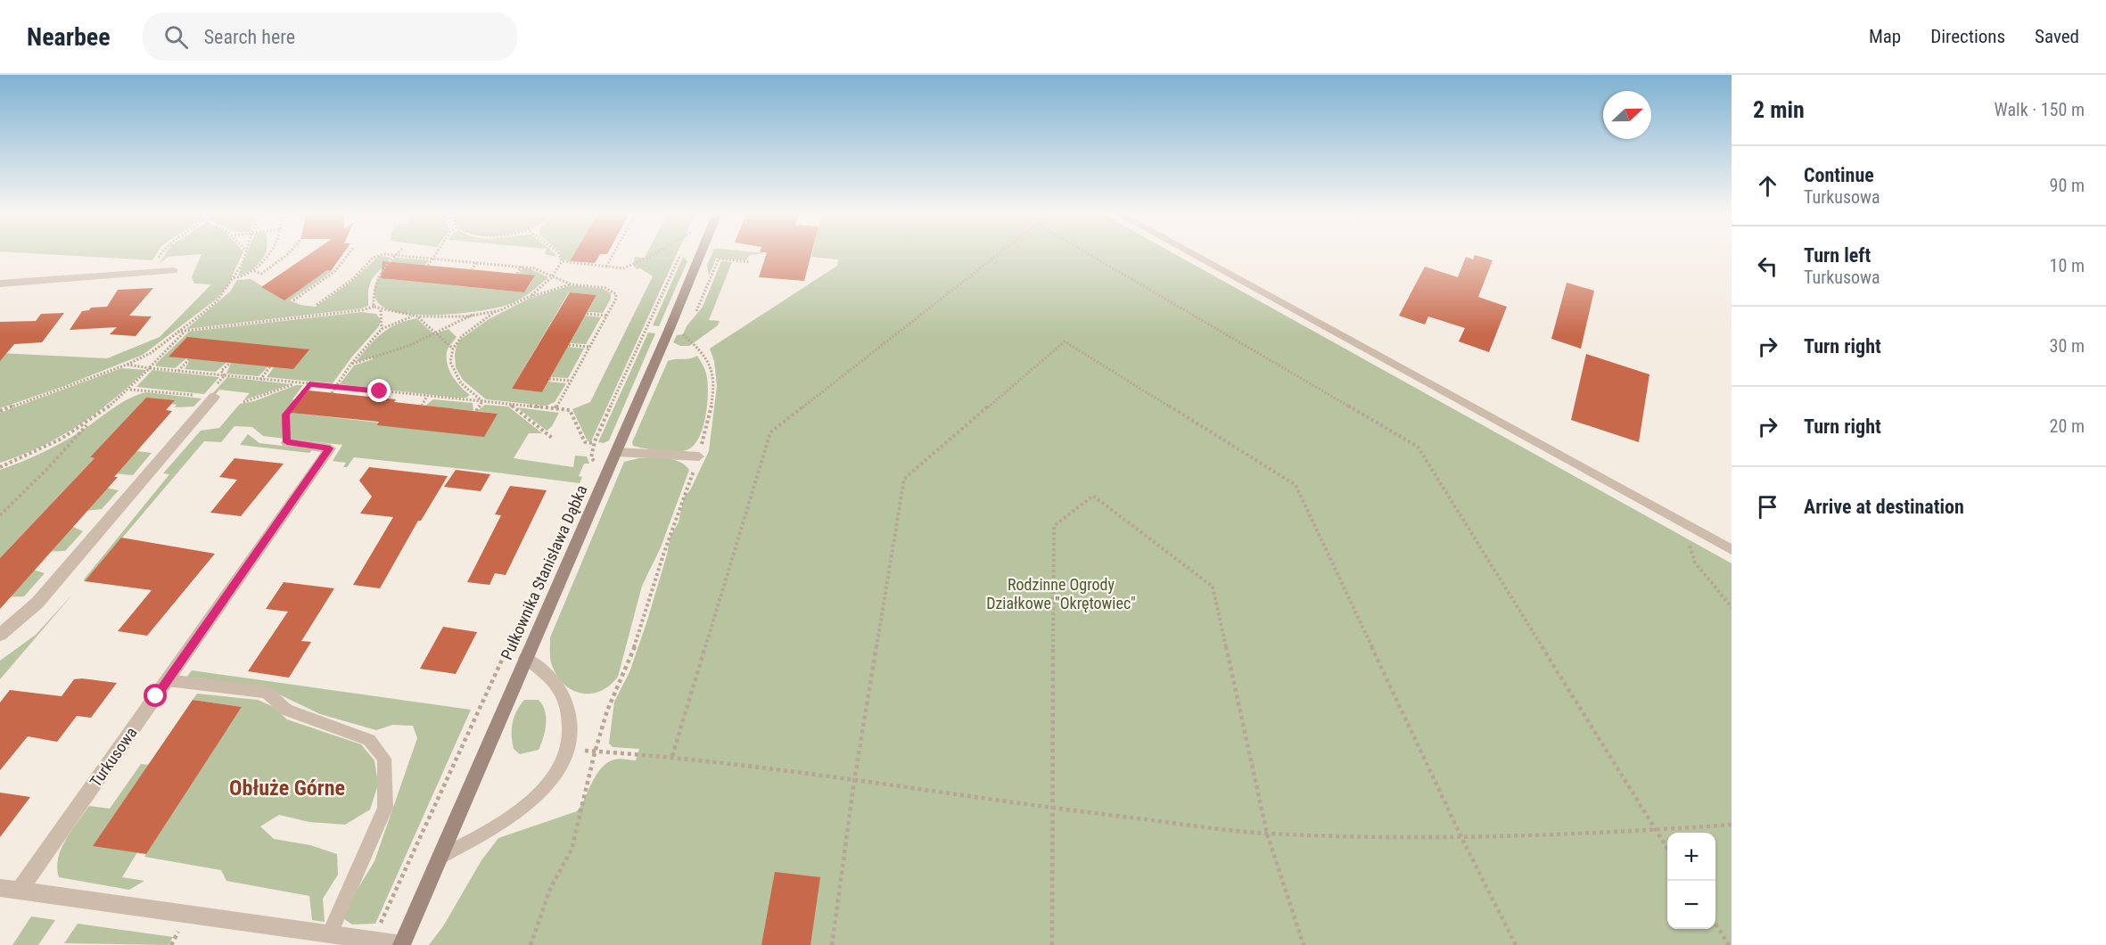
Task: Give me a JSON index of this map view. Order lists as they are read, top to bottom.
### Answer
{
  "streets": {
    "street": ["Pułkownika Stanisława Dąbka", "Turkusowa"]
  },
  "districts": ["Obłuże Górne"],
  "parks": ["Rodzinne Ogrody Działkowe \"Okrętowiec\""],
  "north": "right",
  "page": {
    "header": "Nearbee",
    "search": "Search here",
    "nav": ["Map", "Directions", "Saved"],
    "heading": ["2 min", "Walk · 150 m"],
    "list": [
      ["Continue", "Turkusowa", "90 m"],
      ["Turn left", "Turkusowa", "10 m"],
      ["Turn right", "30 m"],
      ["Turn right", "20 m"],
      "Arrive at destination"
    ],
    "map_buttons": ["+", "−"]
  }
}
